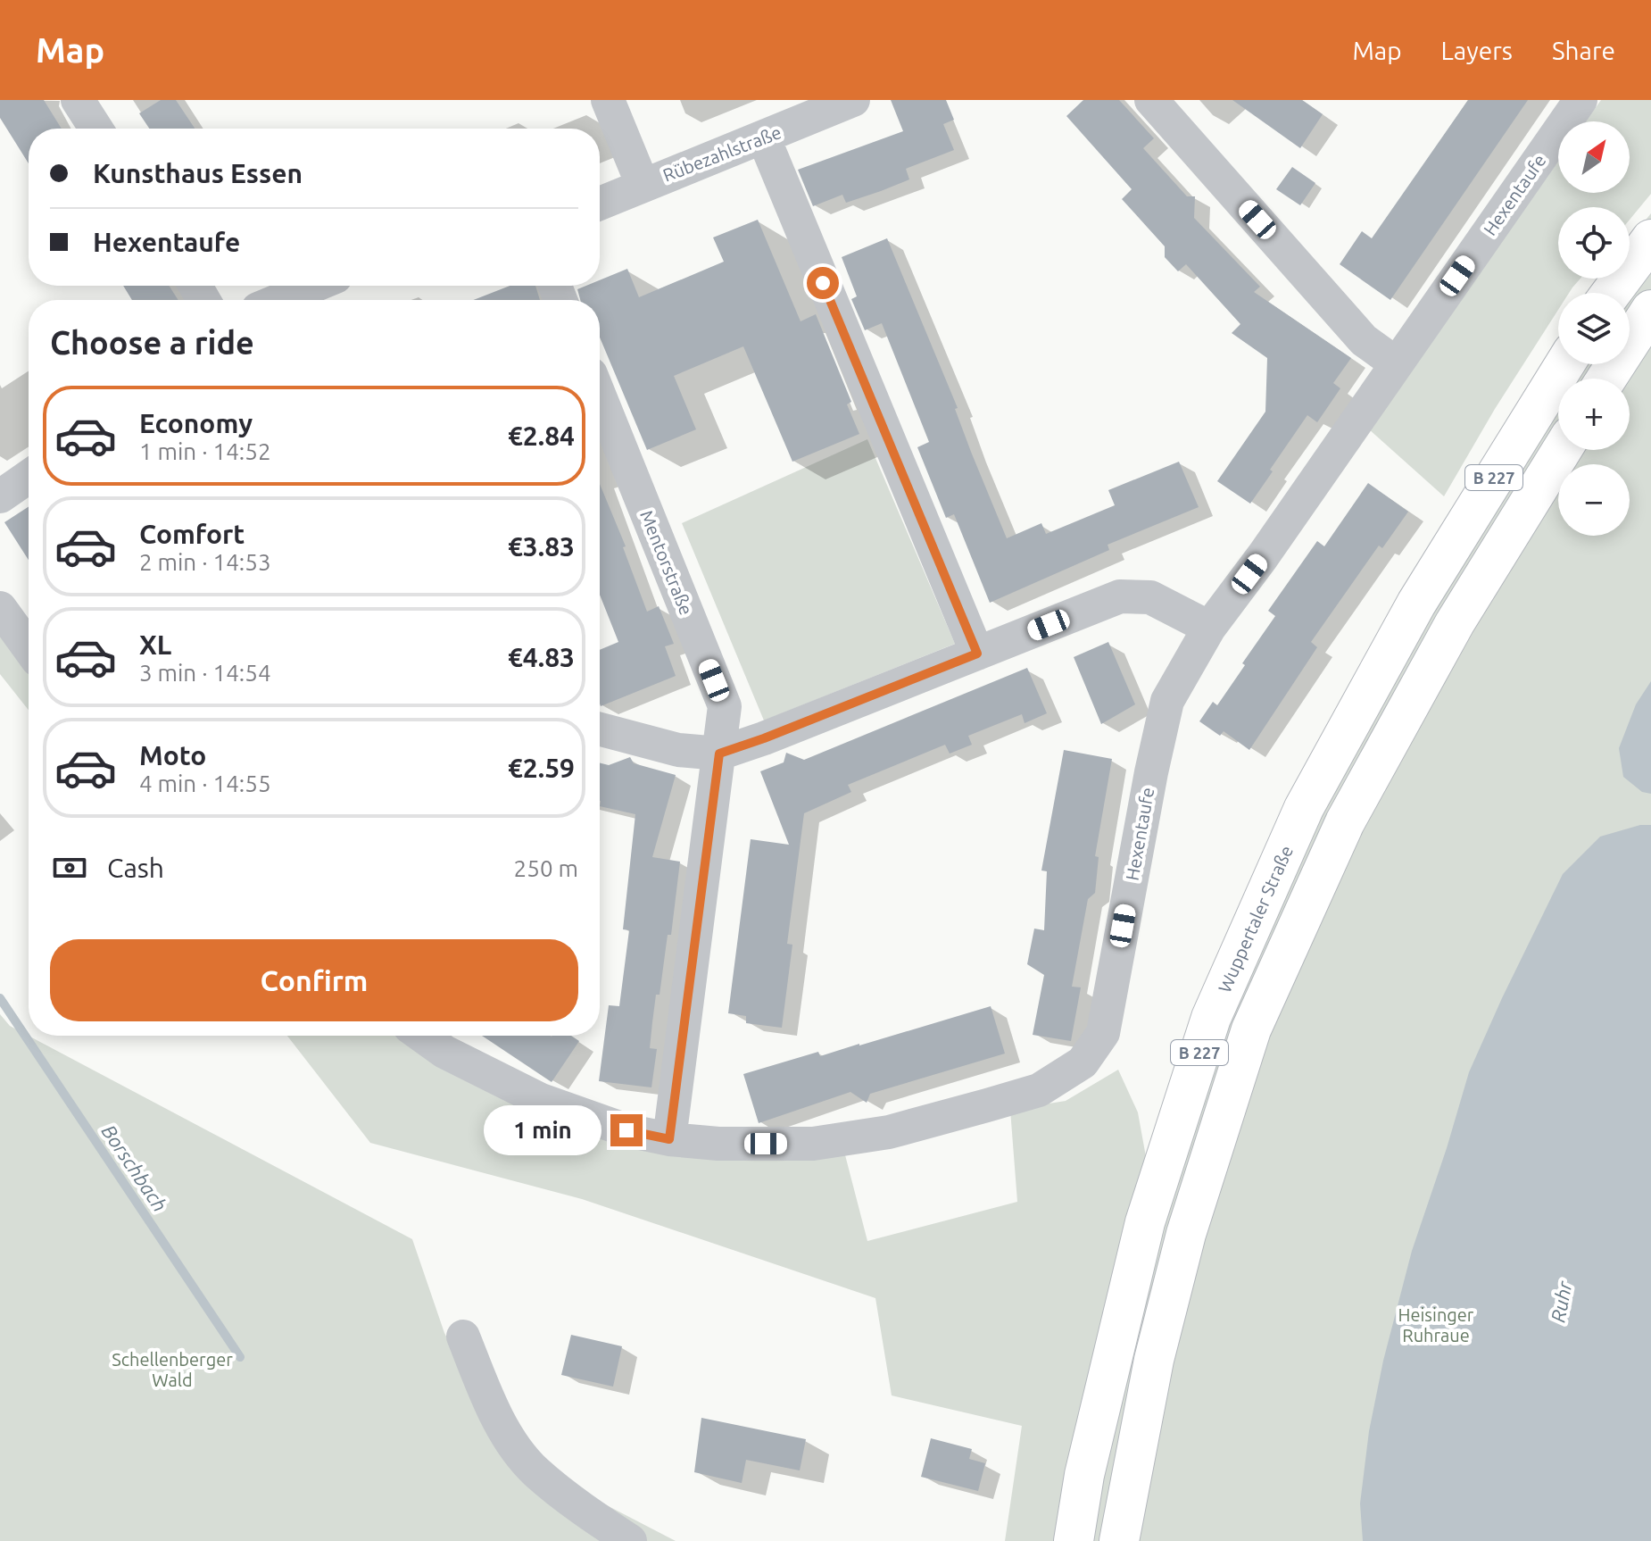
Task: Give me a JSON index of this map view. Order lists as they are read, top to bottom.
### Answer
{
  "streets": {
    "main road": ["B 227", "Wuppertaler Straße"],
    "street": ["Rübezahlstraße", "Hexentaufe", "Mentorstraße"]
  },
  "crossings": [
    ["Hexentaufe", "Mentorstraße"]
  ],
  "water": ["Borschbach", "Ruhr"],
  "parks": ["Heisinger Ruhraue", "Schellenberger Wald"],
  "north": "top right",
  "page": {
    "header": "Map",
    "nav": ["Map", "Layers", "Share"],
    "map_buttons": ["+", "−"],
    "banner": ["Kunsthaus Essen", "Hexentaufe"],
    "heading": "Choose a ride",
    "list": [
      {
        "name": "Economy",
        "note": "1 min · 14:52",
        "value": "€2.84"
      },
      {
        "name": "Comfort",
        "note": "2 min · 14:53",
        "value": "€3.83"
      },
      {
        "name": "XL",
        "note": "3 min · 14:54",
        "value": "€4.83"
      },
      {
        "name": "Moto",
        "note": "4 min · 14:55",
        "value": "€2.59"
      }
    ],
    "pay": ["Cash", "250 m"],
    "buttons": "Confirm",
    "bubble": "1 min"
  }
}
